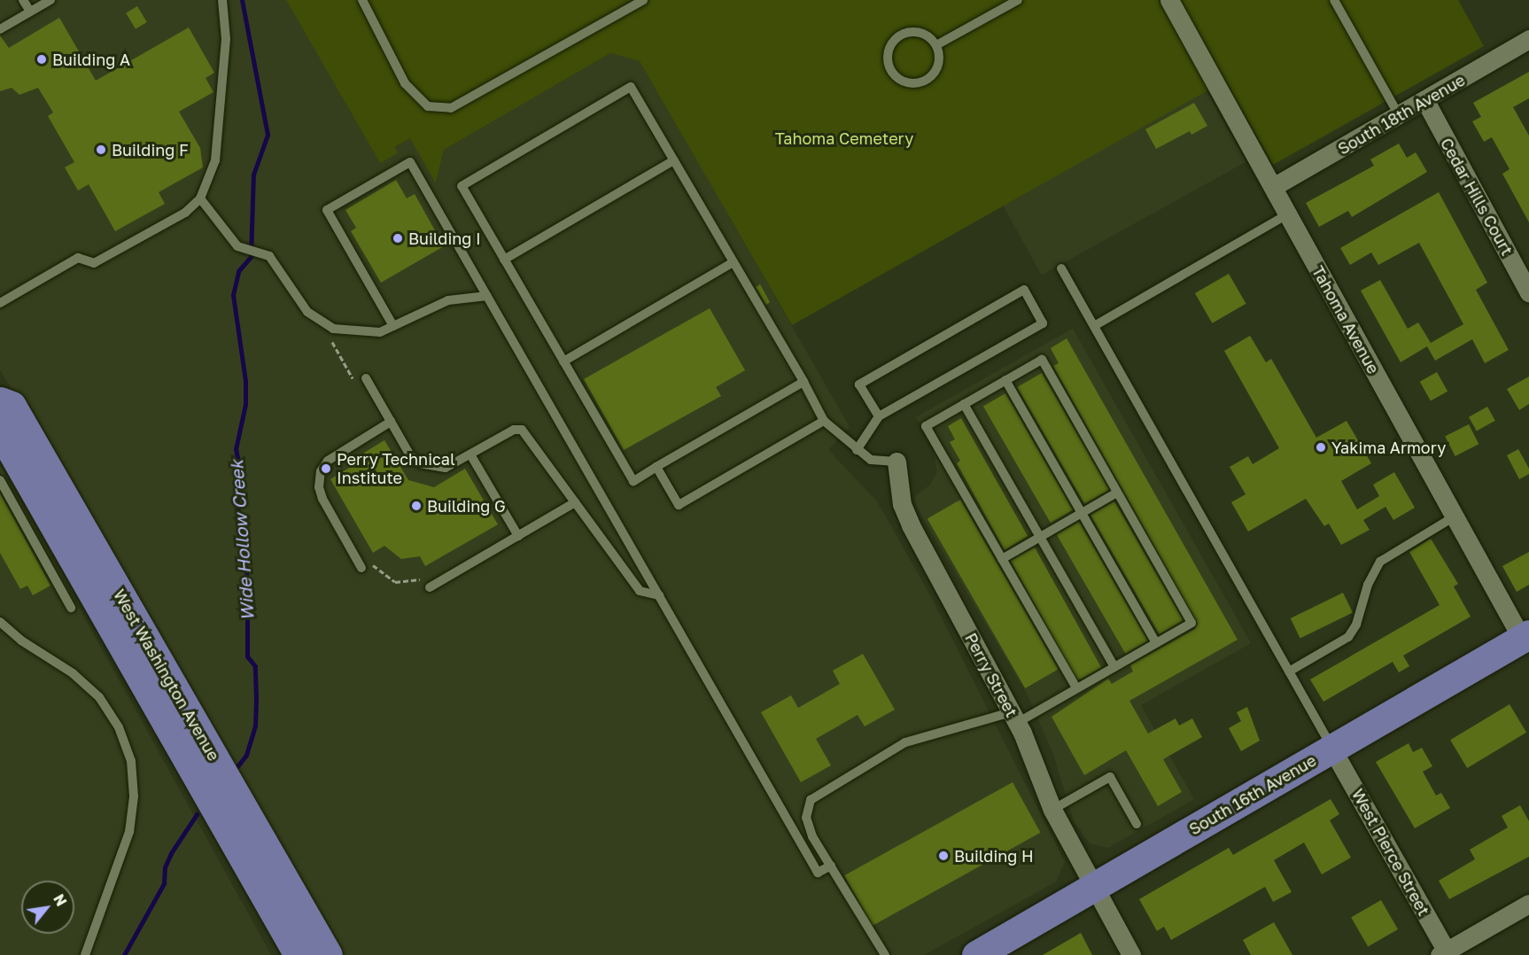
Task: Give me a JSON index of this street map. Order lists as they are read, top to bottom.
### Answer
{
  "streets": {
    "main road": ["West Washington Avenue", "South 16th Avenue"],
    "street": [
      "South 18th Avenue",
      "Cedar Hills Court",
      "Tahoma Avenue",
      "Perry Street",
      "West Pierce Street"
    ]
  },
  "crossings": [
    ["South 18th Avenue", "Cedar Hills Court"],
    ["South 18th Avenue", "Tahoma Avenue"],
    ["Tahoma Avenue", "South 16th Avenue"],
    ["Perry Street", "South 16th Avenue"],
    ["South 16th Avenue", "West Pierce Street"]
  ],
  "water": ["Wide Hollow Creek"],
  "parks": ["Tahoma Cemetery"],
  "places": [
    "Building A",
    "Building F",
    "Building I",
    "Yakima Armory",
    "Perry Technical Institute",
    "Building G",
    "Building H"
  ],
  "north": "top right"
}
